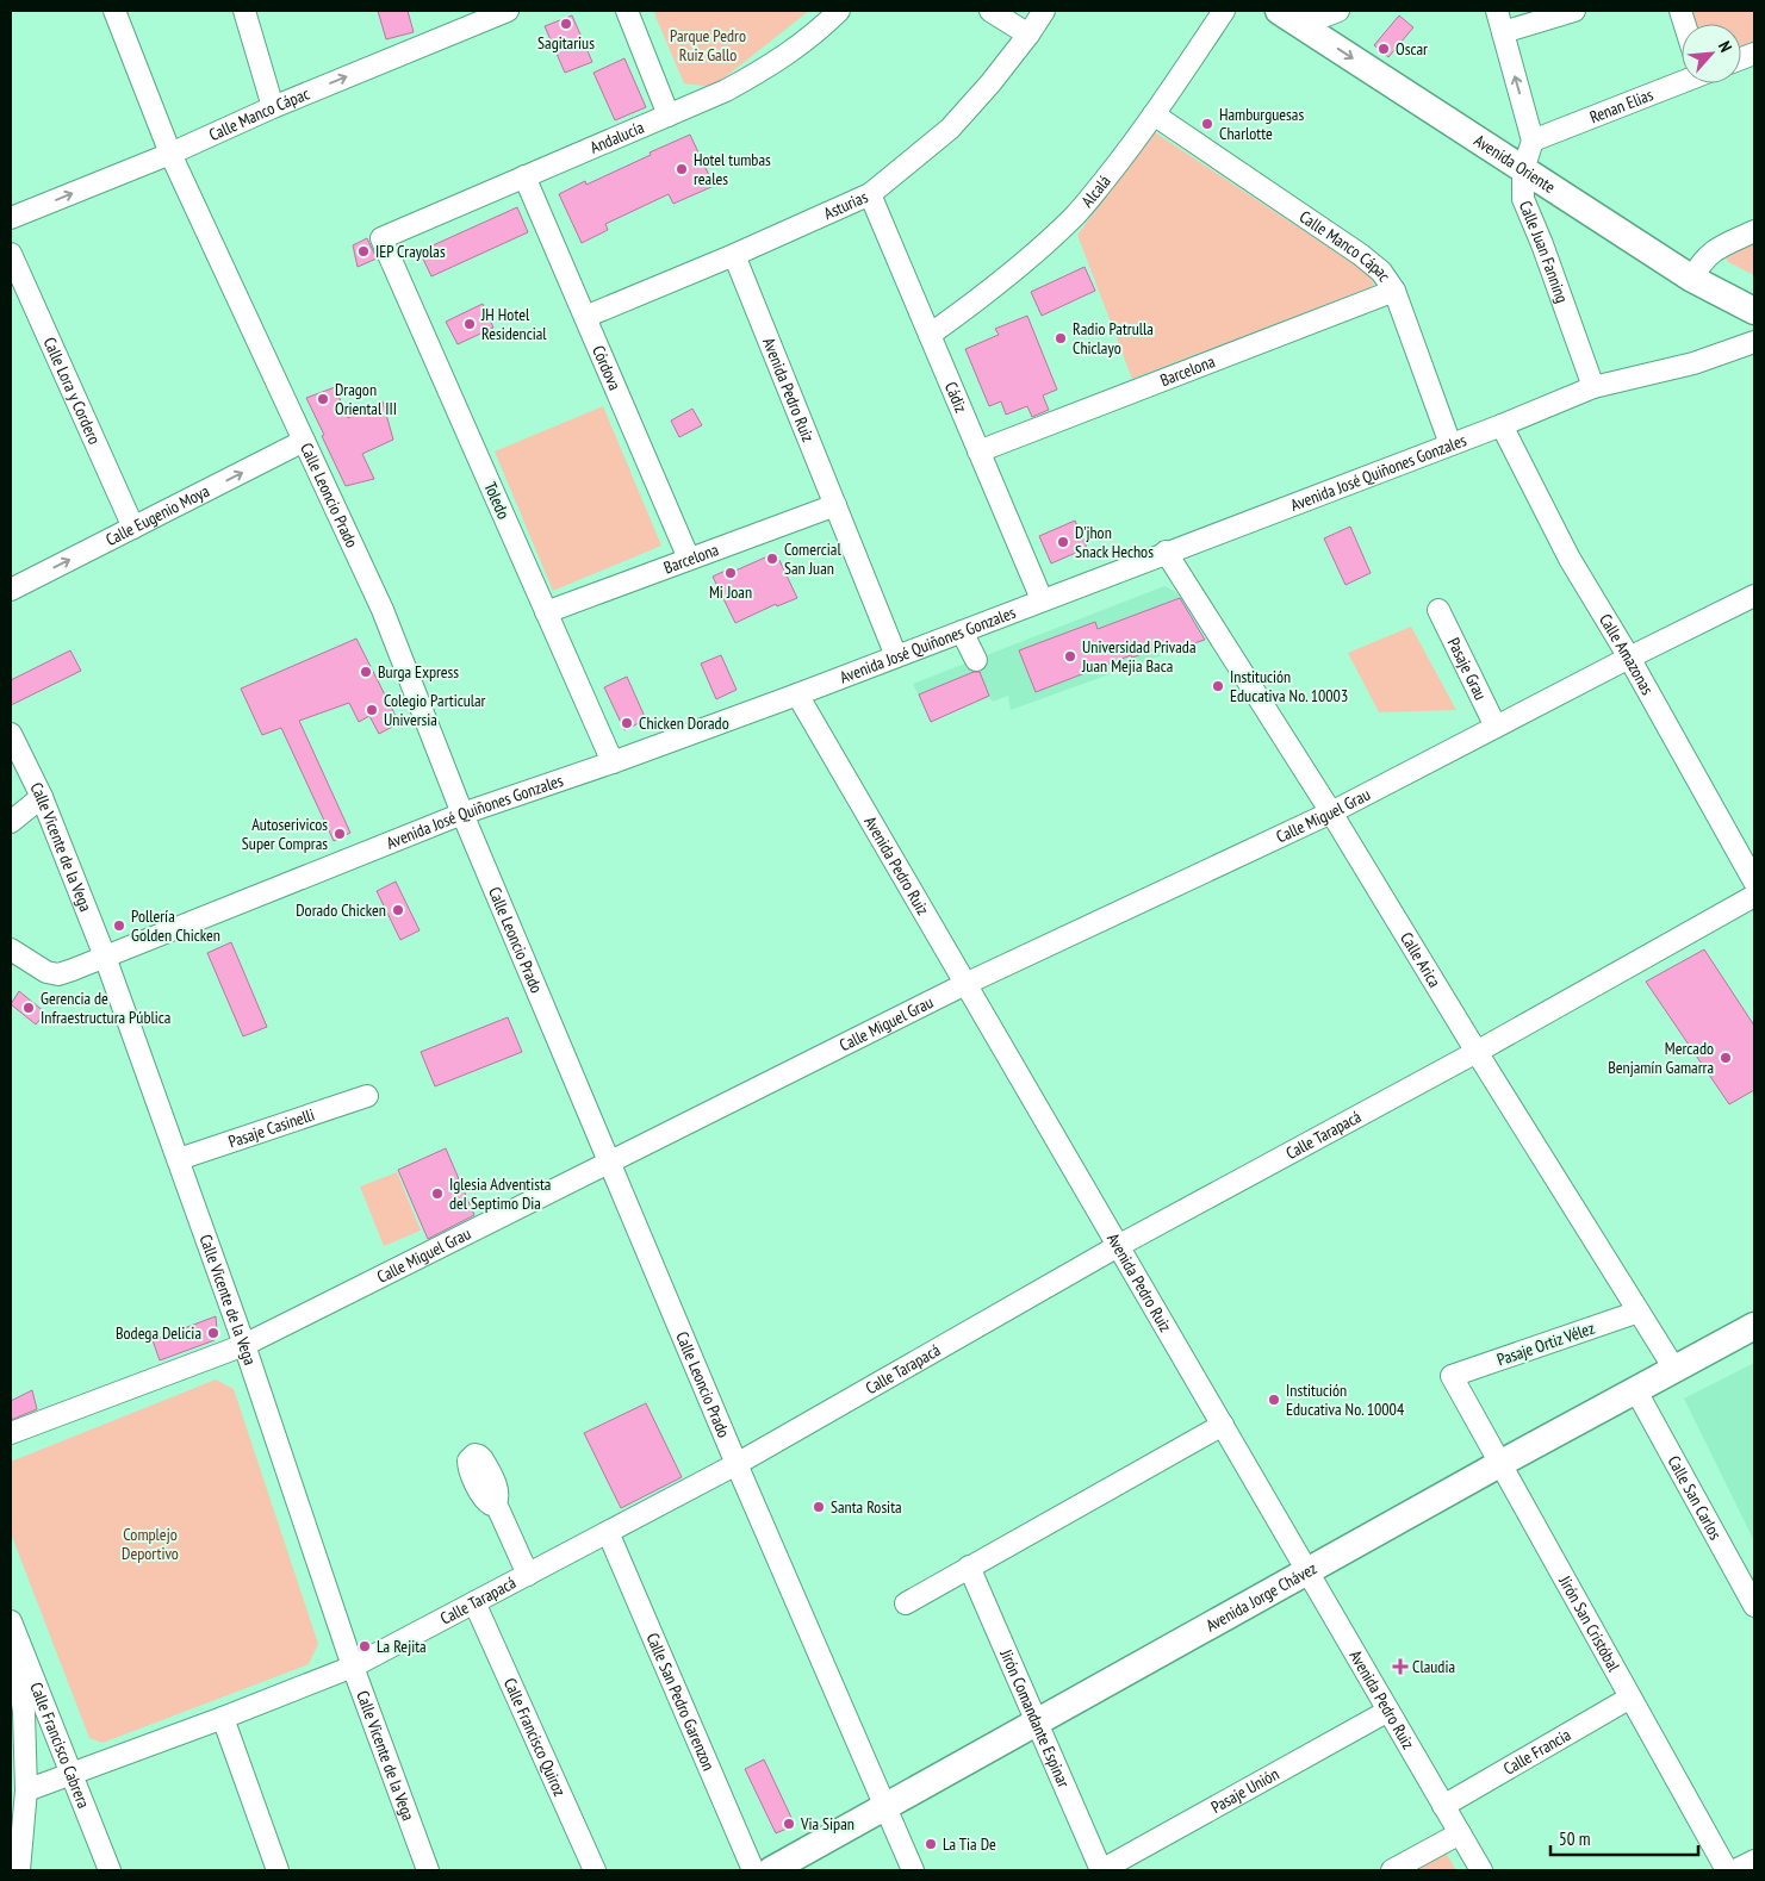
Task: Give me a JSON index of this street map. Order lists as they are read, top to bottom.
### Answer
{
  "streets": {
    "main road": ["Avenida Oriente", "Avenida Jorge Chávez"],
    "street": [
      "Renan Elias",
      "Calle Manco Cápac",
      "Andalucía",
      "Alcalá",
      "Asturias",
      "Calle Juan Fanning",
      "Córdova",
      "Barcelona",
      "Avenida Pedro Ruiz",
      "Calle Lora y Cordero",
      "Cádiz",
      "Avenida José Quiñones Gonzales",
      "Calle Leoncio Prado",
      "Toledo",
      "Calle Eugenio Moya",
      "Calle Amazonas",
      "Pasaje Grau",
      "Calle Miguel Grau",
      "Calle Vicente de la Vega",
      "Calle Arica",
      "Pasaje Casinelli",
      "Calle Tarapacá",
      "Pasaje Ortiz Vélez",
      "Calle San Carlos",
      "Jirón San Cristóbal",
      "Calle San Pedro Garenzon",
      "Jirón Comandante Espinar",
      "Calle Francisco Quiroz",
      "Calle Francisco Cabrera",
      "Calle Francia",
      "Pasaje Unión"
    ]
  },
  "crossings": [
    ["Renan Elias", "Calle Juan Fanning"],
    ["Calle Manco Cápac", "Alcalá"],
    ["Calle Manco Cápac", "Barcelona"],
    ["Calle Manco Cápac", "Avenida José Quiñones Gonzales"],
    ["Calle Manco Cápac", "Calle Leoncio Prado"],
    ["Andalucía", "Córdova"],
    ["Andalucía", "Toledo"],
    ["Avenida Oriente", "Calle Juan Fanning"],
    ["Alcalá", "Cádiz"],
    ["Asturias", "Córdova"],
    ["Asturias", "Avenida Pedro Ruiz"],
    ["Asturias", "Cádiz"],
    ["Calle Juan Fanning", "Avenida José Quiñones Gonzales"],
    ["Córdova", "Barcelona"],
    ["Barcelona", "Avenida Pedro Ruiz"],
    ["Barcelona", "Cádiz"],
    ["Barcelona", "Toledo"],
    ["Avenida Pedro Ruiz", "Avenida José Quiñones Gonzales"],
    ["Avenida Pedro Ruiz", "Calle Miguel Grau"],
    ["Avenida Pedro Ruiz", "Calle Tarapacá"],
    ["Avenida Pedro Ruiz", "Avenida Jorge Chávez"],
    ["Avenida Pedro Ruiz", "Calle Francia"],
    ["Avenida Pedro Ruiz", "Pasaje Unión"],
    ["Calle Lora y Cordero", "Calle Eugenio Moya"],
    ["Cádiz", "Avenida José Quiñones Gonzales"],
    ["Avenida José Quiñones Gonzales", "Calle Leoncio Prado"],
    ["Avenida José Quiñones Gonzales", "Toledo"],
    ["Avenida José Quiñones Gonzales", "Calle Amazonas"],
    ["Avenida José Quiñones Gonzales", "Calle Vicente de la Vega"],
    ["Avenida José Quiñones Gonzales", "Calle Arica"],
    ["Calle Leoncio Prado", "Calle Eugenio Moya"],
    ["Calle Leoncio Prado", "Calle Miguel Grau"],
    ["Calle Leoncio Prado", "Calle Tarapacá"],
    ["Calle Leoncio Prado", "Avenida Jorge Chávez"],
    ["Calle Amazonas", "Calle Miguel Grau"],
    ["Pasaje Grau", "Calle Miguel Grau"],
    ["Calle Miguel Grau", "Calle Vicente de la Vega"],
    ["Calle Miguel Grau", "Calle Arica"],
    ["Calle Vicente de la Vega", "Pasaje Casinelli"],
    ["Calle Vicente de la Vega", "Calle Tarapacá"],
    ["Calle Arica", "Calle Tarapacá"],
    ["Calle Arica", "Pasaje Ortiz Vélez"],
    ["Calle Arica", "Avenida Jorge Chávez"],
    ["Calle Tarapacá", "Calle San Pedro Garenzon"],
    ["Calle Tarapacá", "Calle Francisco Quiroz"],
    ["Calle Tarapacá", "Calle Francisco Cabrera"],
    ["Pasaje Ortiz Vélez", "Jirón San Cristóbal"],
    ["Calle San Carlos", "Avenida Jorge Chávez"],
    ["Avenida Jorge Chávez", "Jirón San Cristóbal"],
    ["Avenida Jorge Chávez", "Jirón Comandante Espinar"],
    ["Jirón San Cristóbal", "Calle Francia"],
    ["Jirón Comandante Espinar", "Pasaje Unión"]
  ],
  "one_way": ["Calle Manco Cápac", "Avenida Oriente", "Calle Eugenio Moya"],
  "parks": ["Parque Pedro Ruiz Gallo", "Complejo Deportivo"],
  "places": {
    "other": [
      "Sagitarius",
      "Oscar",
      "Hamburguesas Charlotte",
      "Hotel tumbas reales",
      "IEP Crayolas",
      "JH Hotel Residencial",
      "Radio Patrulla Chiclayo",
      "Dragon Oriental III",
      "D'jhon Snack Hechos",
      "Comercial San Juan",
      "Mi Joan",
      "Universidad Privada Juan Mejia Baca",
      "Burga Express",
      "Institución Educativa No. 10003",
      "Colegio Particular Universia",
      "Chicken Dorado",
      "Autoserivicos Super Compras",
      "Dorado Chicken",
      "Pollería Golden Chicken",
      "Gerencia de Infraestructura Pública",
      "Mercado Benjamín Gamarra",
      "Iglesia Adventista del Septimo Dia",
      "Bodega Delicia",
      "Institución Educativa No. 10004",
      "Santa Rosita",
      "La Rejita",
      "Via Sipan",
      "La Tia De"
    ],
    "health": ["Claudia"]
  },
  "scale_bar": "50 m",
  "north": "top right"
}
